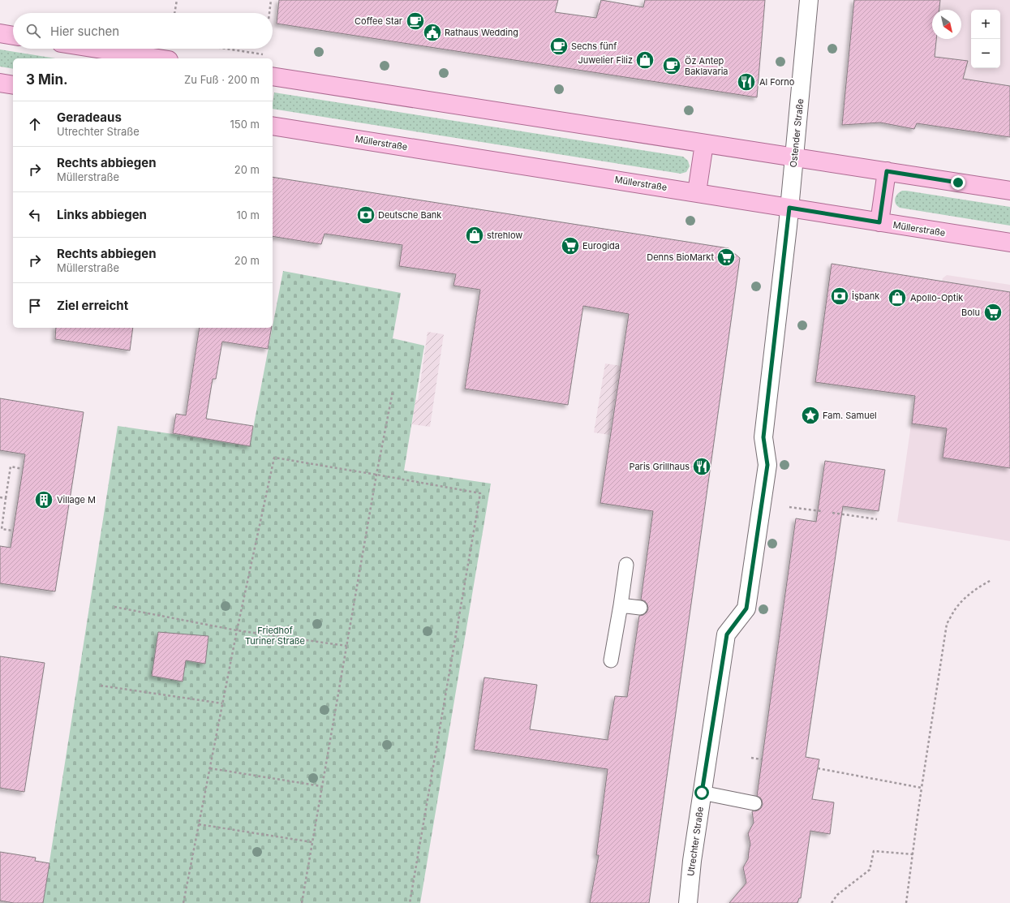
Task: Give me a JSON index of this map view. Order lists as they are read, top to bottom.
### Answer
{
  "streets": {
    "main road": ["Müllerstraße"],
    "street": ["Ostender Straße", "Utrechter Straße"]
  },
  "crossings": [
    ["Ostender Straße", "Müllerstraße"],
    ["Ostender Straße", "Utrechter Straße"],
    ["Müllerstraße", "Utrechter Straße"]
  ],
  "parks": ["Friedhof Turiner Straße"],
  "places": {
    "cafe": ["Coffee Star", "Sechs fünf", "Öz Antep Baklavaria"],
    "public building": ["Rathaus Wedding"],
    "shop": ["Juwelier Filiz", "strehlow", "Apollo-Optik"],
    "restaurant": ["Al Forno", "Paris Grillhaus"],
    "bank": ["Deutsche Bank", "İşbank"],
    "supermarket": ["Eurogida", "Denns BioMarkt", "Bolu"],
    "place": ["Fam. Samuel"],
    "building": ["Village M"]
  },
  "north": "bottom right",
  "page": {
    "map_buttons": ["+", "−"],
    "search": "Hier suchen",
    "heading": ["3 Min.", "Zu Fuß · 200 m"],
    "list": [
      ["Geradeaus", "Utrechter Straße", "150 m"],
      ["Rechts abbiegen", "Müllerstraße", "20 m"],
      ["Links abbiegen", "10 m"],
      ["Rechts abbiegen", "Müllerstraße", "20 m"],
      "Ziel erreicht"
    ]
  }
}
